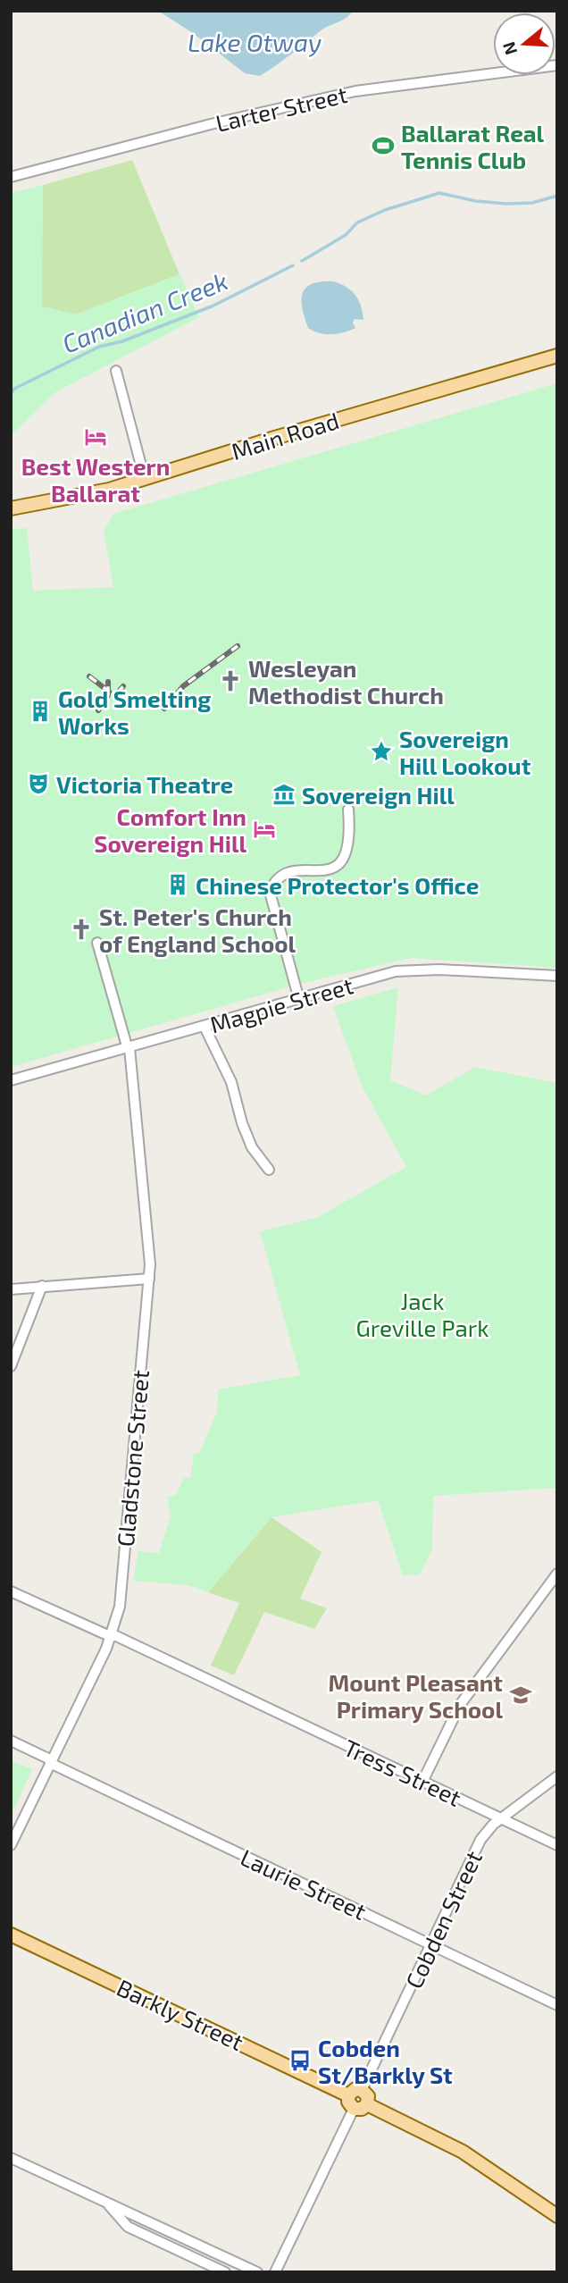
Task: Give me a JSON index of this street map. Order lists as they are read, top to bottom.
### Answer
{
  "streets": {
    "main road": ["Main Road", "Barkly Street"],
    "street": [
      "Larter Street",
      "Magpie Street",
      "Gladstone Street",
      "Tress Street",
      "Laurie Street",
      "Cobden Street"
    ]
  },
  "crossings": [
    ["Magpie Street", "Gladstone Street"],
    ["Gladstone Street", "Tress Street"],
    ["Gladstone Street", "Laurie Street"],
    ["Tress Street", "Cobden Street"],
    ["Laurie Street", "Cobden Street"],
    ["Cobden Street", "Barkly Street"]
  ],
  "water": ["Lake Otway", "Canadian Creek"],
  "parks": ["Jack Greville Park"],
  "places": {
    "sports": ["Ballarat Real Tennis Club"],
    "hotel": ["Best Western Ballarat", "Comfort Inn Sovereign Hill"],
    "church": ["Wesleyan Methodist Church", "St. Peter's Church of England School"],
    "building": ["Gold Smelting Works", "Chinese Protector's Office"],
    "place": ["Sovereign Hill Lookout"],
    "theatre": ["Victoria Theatre"],
    "museum": ["Sovereign Hill"],
    "school or university": ["Mount Pleasant Primary School"],
    "bus stop": ["Cobden St/Barkly St"]
  },
  "north": "left"
}
